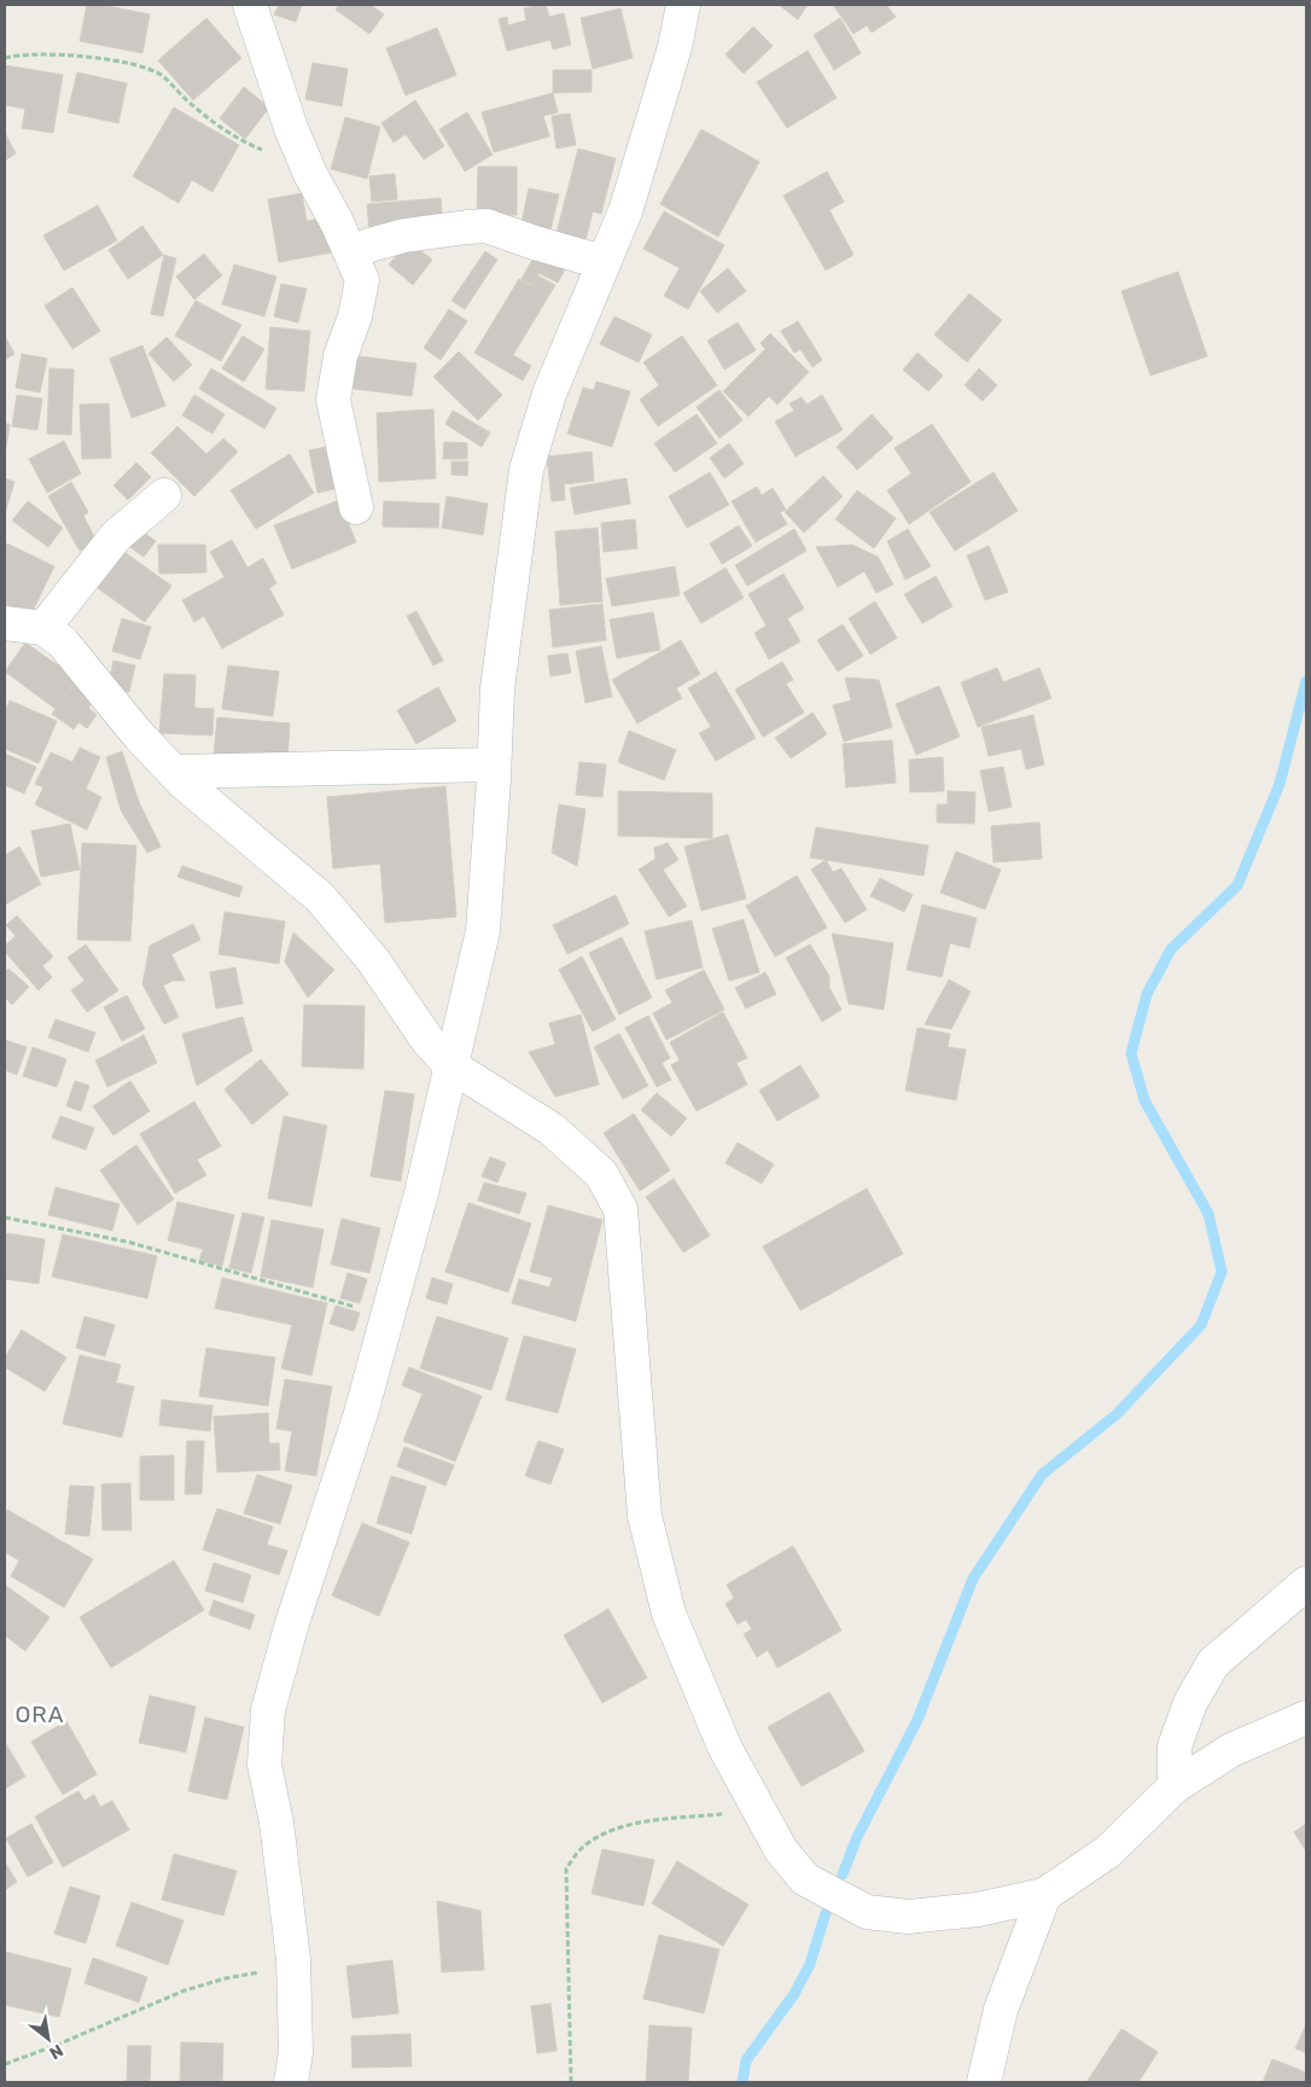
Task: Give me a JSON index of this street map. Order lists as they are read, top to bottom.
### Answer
{
  "districts": ["ORA"],
  "north": "bottom right"
}
